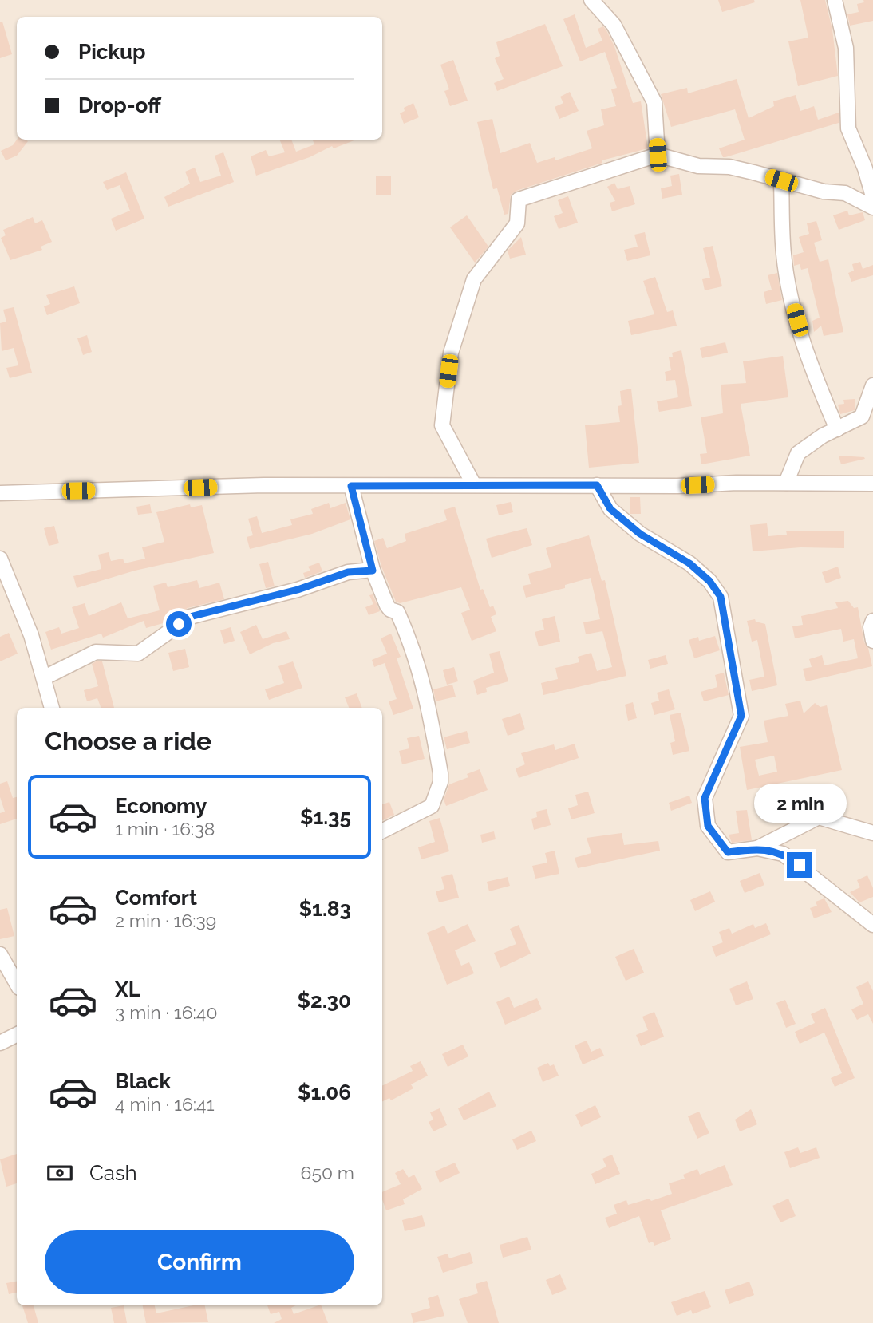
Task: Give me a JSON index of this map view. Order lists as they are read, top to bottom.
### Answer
{
  "page": {
    "banner": ["Pickup", "Drop-off"],
    "heading": "Choose a ride",
    "list": [
      {
        "name": "Economy",
        "note": "1 min · 16:38",
        "value": "$1.35"
      },
      {
        "name": "Comfort",
        "note": "2 min · 16:39",
        "value": "$1.83"
      },
      {
        "name": "XL",
        "note": "3 min · 16:40",
        "value": "$2.30"
      },
      {
        "name": "Black",
        "note": "4 min · 16:41",
        "value": "$1.06"
      }
    ],
    "bubble": "2 min",
    "pay": ["Cash", "650 m"],
    "buttons": "Confirm"
  }
}
